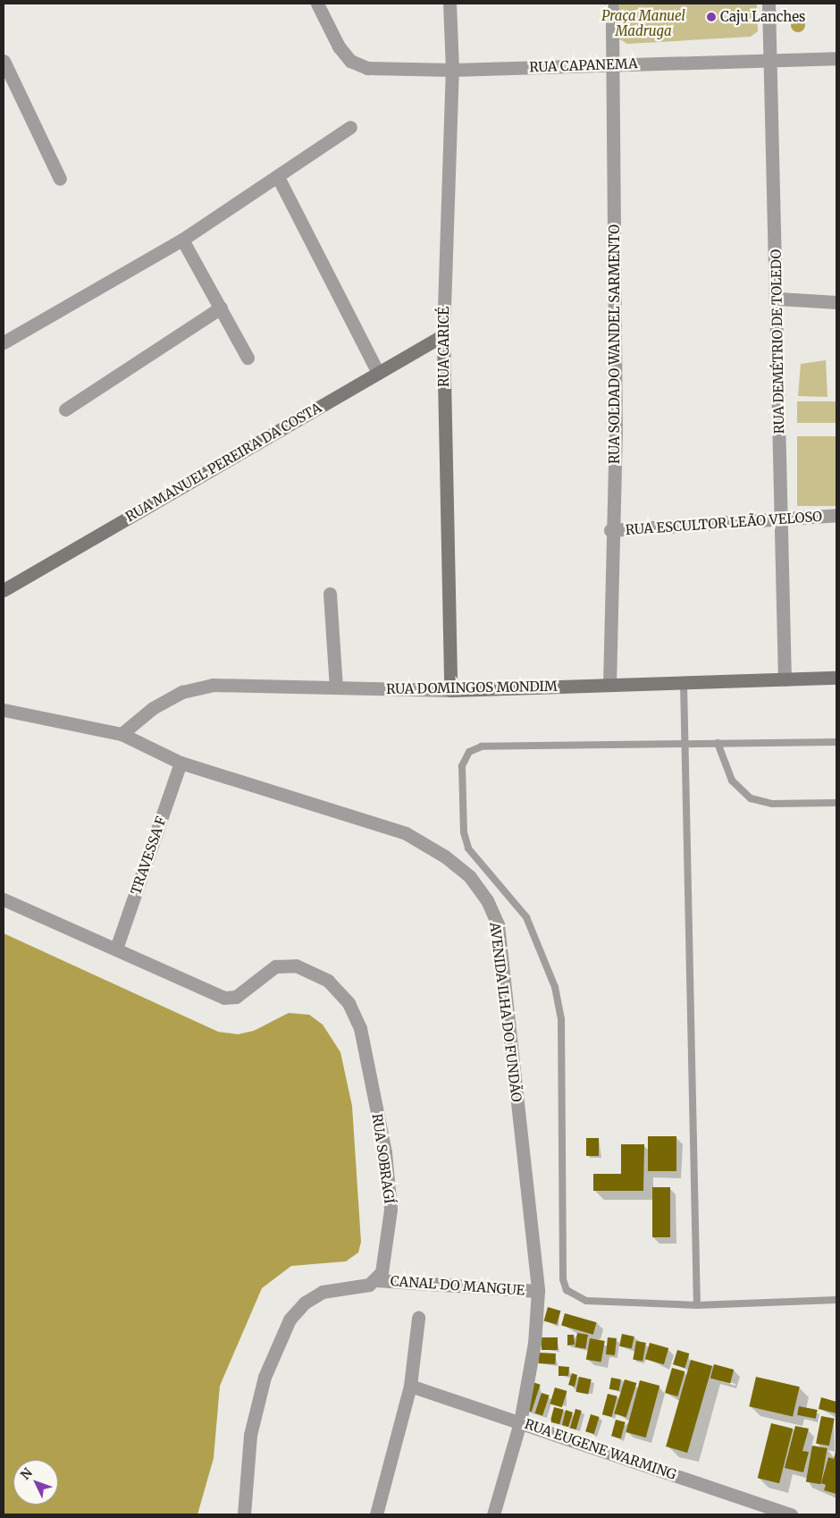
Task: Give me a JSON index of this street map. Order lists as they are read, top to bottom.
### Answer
{
  "streets": {
    "street": [
      "RUA CAPANEMA",
      "RUA DEMÉTRIO DE TOLEDO",
      "RUA SOLDADO WANDEL SARMENTO",
      "RUA CARICÉ",
      "RUA MANUEL PEREIRA DA COSTA",
      "RUA ESCULTOR LEÃO VELOSO",
      "RUA DOMINGOS MONDIM",
      "TRAVESSA F",
      "AVENIDA ILHA DO FUNDÃO",
      "RUA SOBRAGÍ",
      "CANAL DO MANGUE",
      "RUA EUGENE WARMING"
    ]
  },
  "crossings": [
    ["RUA CAPANEMA", "RUA DEMÉTRIO DE TOLEDO"],
    ["RUA CAPANEMA", "RUA SOLDADO WANDEL SARMENTO"],
    ["RUA CAPANEMA", "RUA CARICÉ"],
    ["RUA DEMÉTRIO DE TOLEDO", "RUA ESCULTOR LEÃO VELOSO"],
    ["RUA DEMÉTRIO DE TOLEDO", "RUA DOMINGOS MONDIM"],
    ["RUA SOLDADO WANDEL SARMENTO", "RUA ESCULTOR LEÃO VELOSO"],
    ["RUA SOLDADO WANDEL SARMENTO", "RUA DOMINGOS MONDIM"],
    ["RUA CARICÉ", "RUA MANUEL PEREIRA DA COSTA"],
    ["RUA CARICÉ", "RUA DOMINGOS MONDIM"],
    ["RUA DOMINGOS MONDIM", "AVENIDA ILHA DO FUNDÃO"],
    ["TRAVESSA F", "AVENIDA ILHA DO FUNDÃO"],
    ["TRAVESSA F", "RUA SOBRAGÍ"],
    ["AVENIDA ILHA DO FUNDÃO", "CANAL DO MANGUE"],
    ["AVENIDA ILHA DO FUNDÃO", "RUA EUGENE WARMING"],
    ["RUA SOBRAGÍ", "CANAL DO MANGUE"]
  ],
  "parks": ["Praça Manuel Madruga"],
  "places": ["Caju Lanches"],
  "north": "top left"
}
